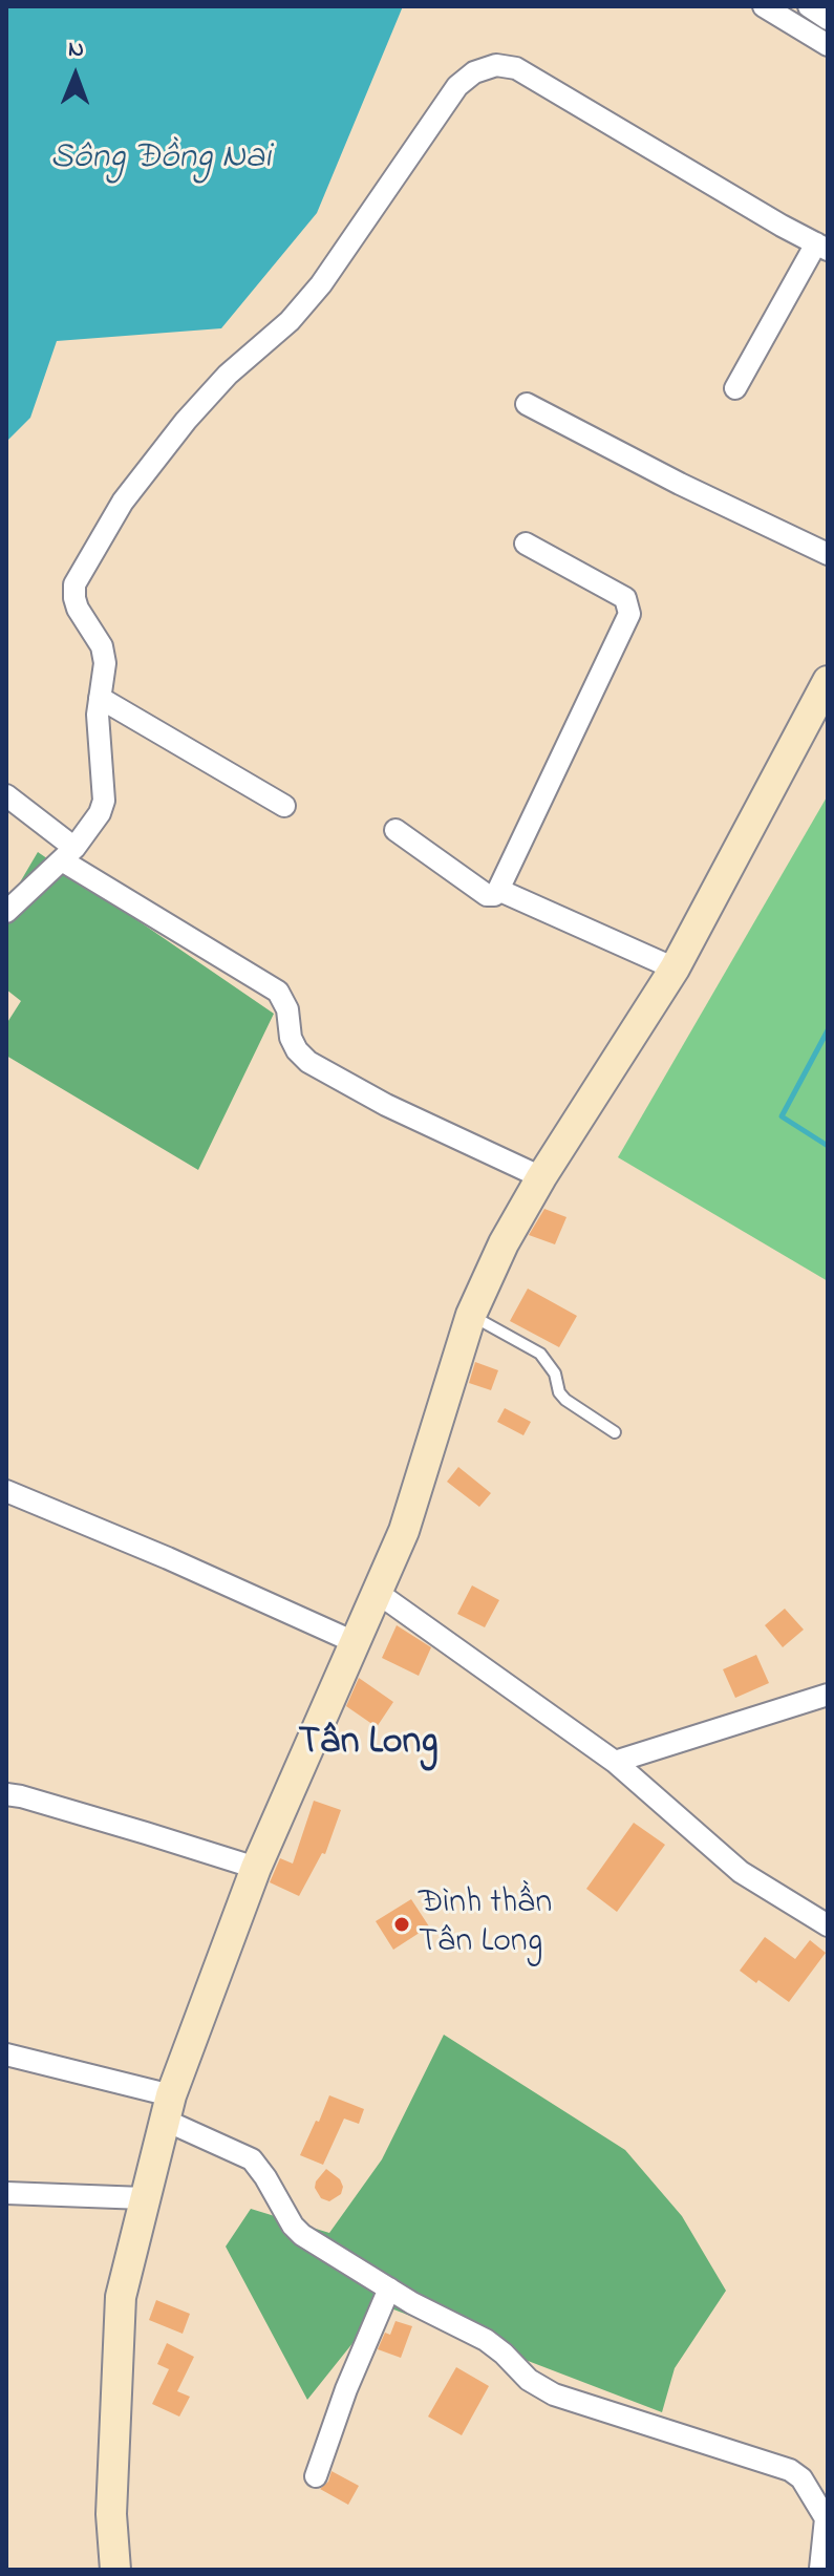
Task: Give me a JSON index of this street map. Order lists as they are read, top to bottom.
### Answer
{
  "districts": ["Tân Long"],
  "water": ["Sông Đồng Nai"],
  "places": ["Đình thần Tân Long"],
  "north": "top"
}
